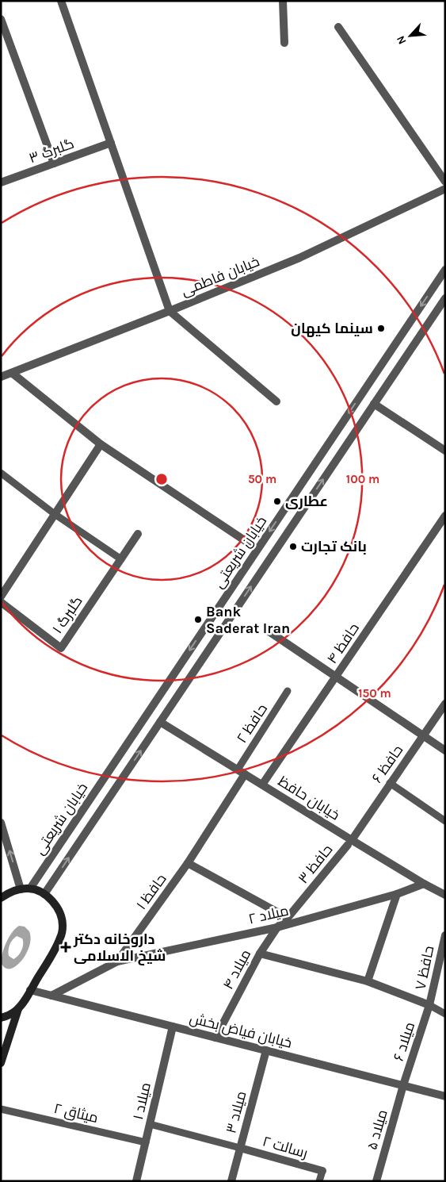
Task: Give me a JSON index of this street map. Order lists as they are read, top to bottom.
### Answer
{
  "streets": {
    "street": [
      "گلبرگ ۳",
      "خیابان فاطمی",
      "خیابان شریعتی",
      "گلبرگ ۱",
      "حافظ ۴",
      "حافظ ۶",
      "خیابان حافظ",
      "حافظ ۳",
      "حافظ ۱",
      "میلاد ۲",
      "حافظ ۷",
      "میلاد ۴",
      "خیابان فیاض بخش",
      "میلاد ۶",
      "میلاد ۱",
      "میلاد ۳",
      "میلاد ۵",
      "رسالت ۲"
    ],
    "lane": ["حافظ ۲", "میثاق ۲"]
  },
  "crossings": [
    ["خیابان شریعتی", "خیابان حافظ"],
    ["حافظ ۴", "خیابان حافظ"],
    ["حافظ ۲", "خیابان حافظ"],
    ["حافظ ۶", "خیابان حافظ"],
    ["حافظ ۶", "حافظ ۳"],
    ["خیابان حافظ", "حافظ ۳"],
    ["خیابان حافظ", "حافظ ۱"],
    ["خیابان حافظ", "میلاد ۲"],
    ["حافظ ۳", "میلاد ۴"],
    ["حافظ ۱", "میلاد ۲"],
    ["حافظ ۱", "خیابان فیاض بخش"],
    ["میلاد ۲", "میلاد ۴"],
    ["حافظ ۷", "میلاد ۶"],
    ["میلاد ۴", "خیابان فیاض بخش"],
    ["خیابان فیاض بخش", "میلاد ۶"],
    ["خیابان فیاض بخش", "میلاد ۱"],
    ["خیابان فیاض بخش", "میلاد ۳"],
    ["خیابان فیاض بخش", "میلاد ۵"],
    ["میلاد ۶", "میلاد ۵"],
    ["میلاد ۱", "میثاق ۲"],
    ["میلاد ۳", "رسالت ۲"]
  ],
  "places": {
    "other": [
      "سینما کیهان",
      "عطاری",
      "بانک تجارت",
      "Bank Saderat Iran"
    ],
    "health": ["داروخانه دکتر شیخ الاسلامی"]
  },
  "north": "bottom left",
  "rings": ["50 m", "100 m", "150 m"]
}
